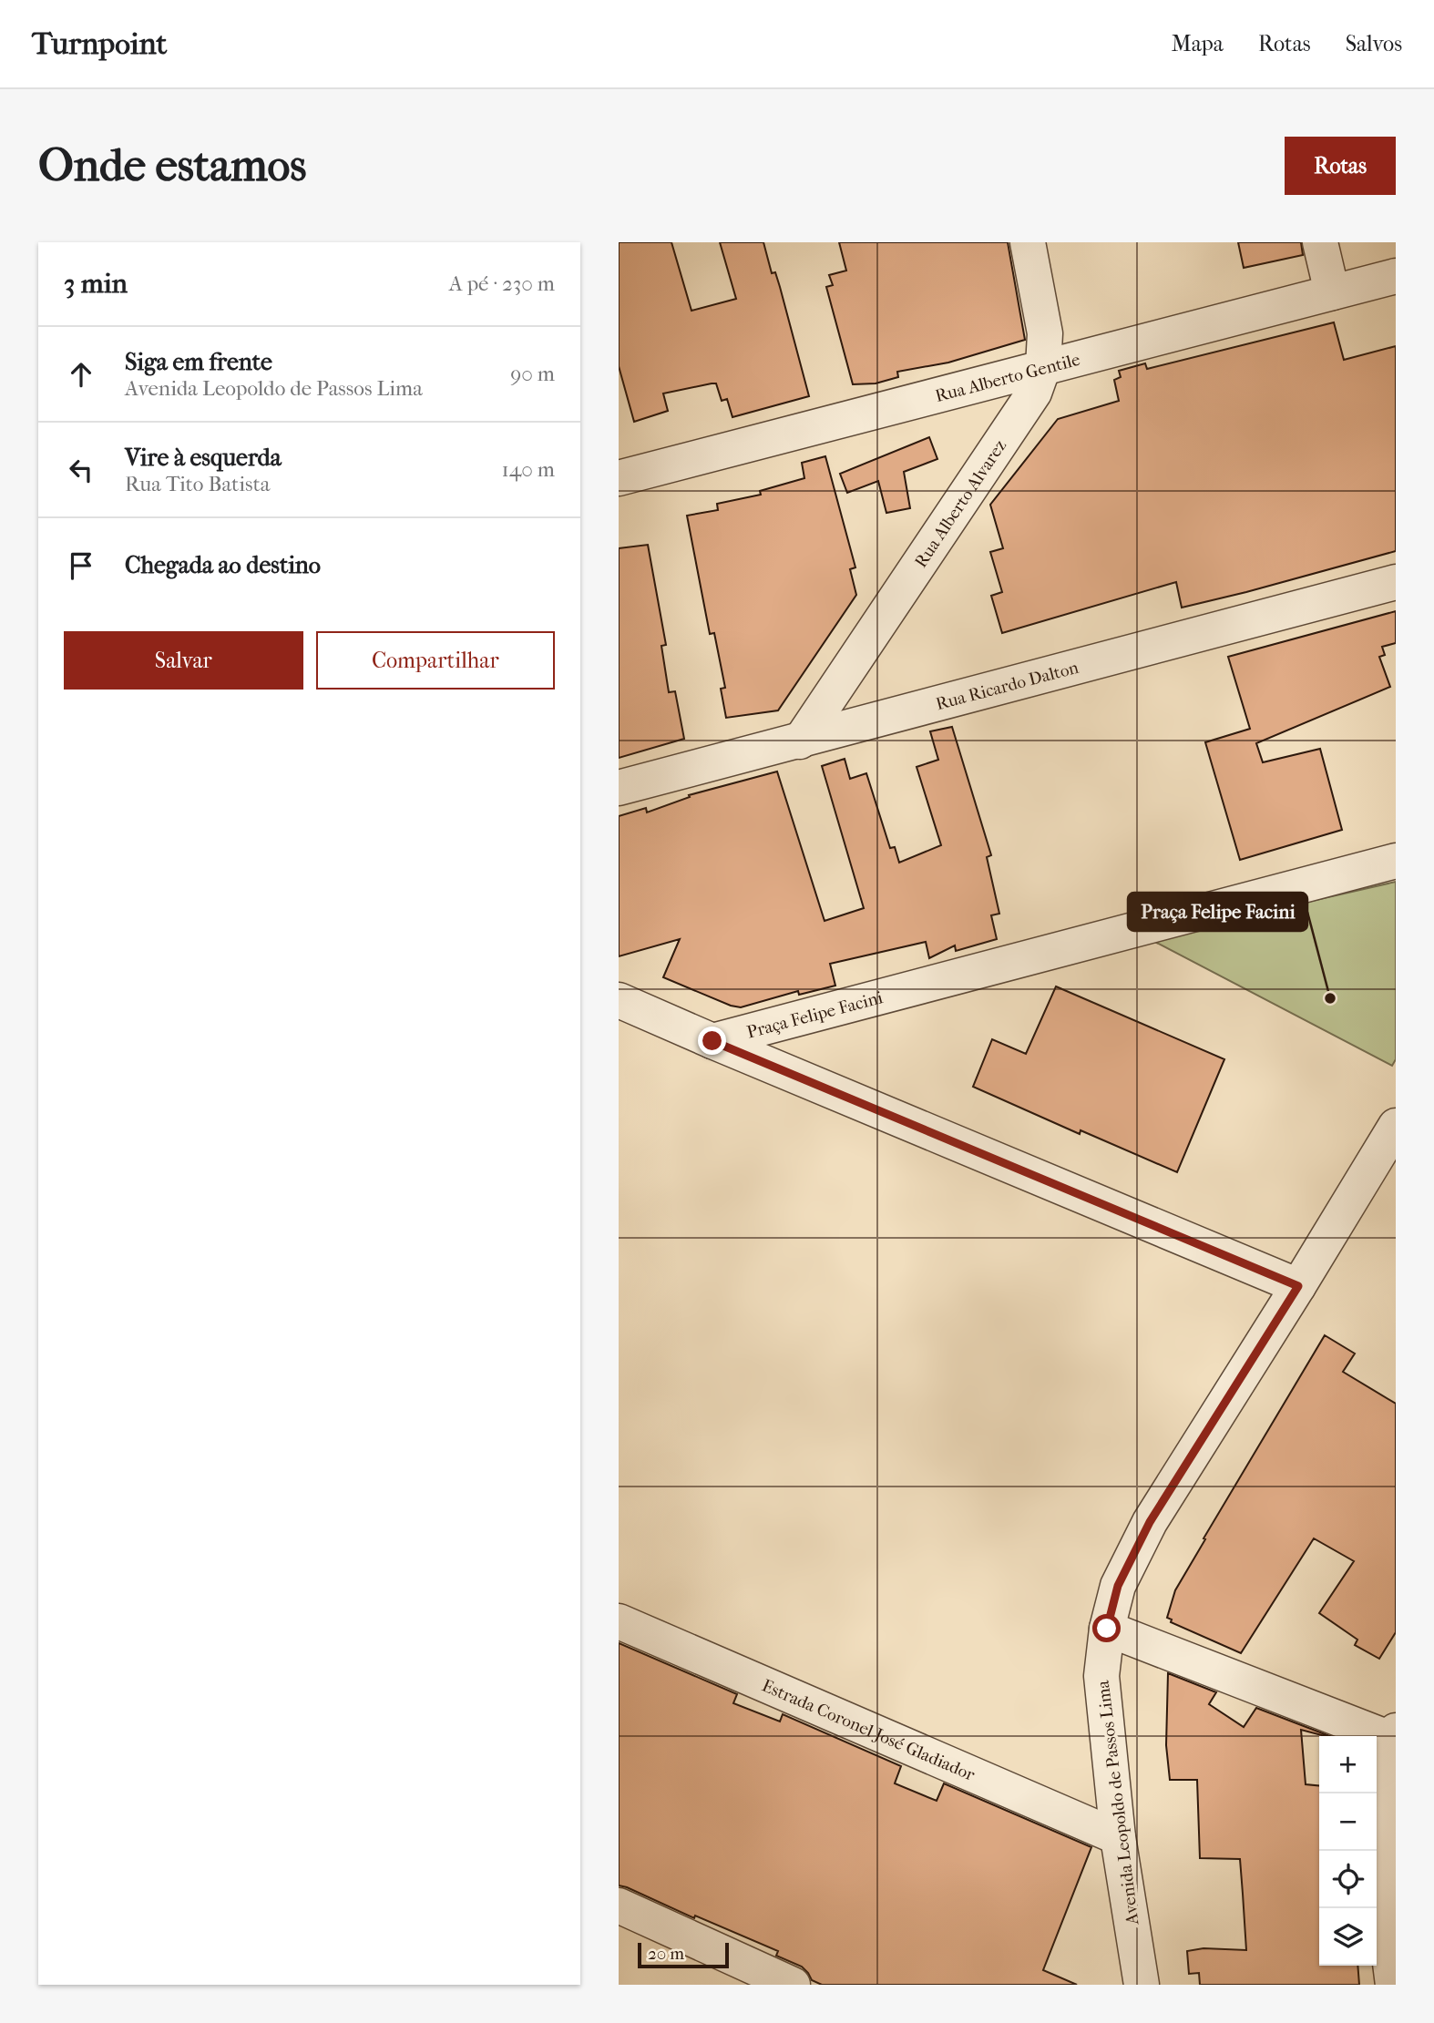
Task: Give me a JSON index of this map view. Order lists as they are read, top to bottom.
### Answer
{
  "streets": {
    "street": [
      "Rua Alberto Gentile",
      "Rua Alberto Alvarez",
      "Rua Ricardo Dalton",
      "Praça Felipe Facini",
      "Estrada Coronel José Gladiador",
      "Avenida Leopoldo de Passos Lima"
    ]
  },
  "crossings": [
    ["Rua Alberto Gentile", "Rua Alberto Alvarez"],
    ["Rua Alberto Alvarez", "Rua Ricardo Dalton"],
    ["Estrada Coronel José Gladiador", "Avenida Leopoldo de Passos Lima"]
  ],
  "places": ["Praça Felipe Facini"],
  "scale_bar": "20 m",
  "page": {
    "header": "Turnpoint",
    "nav": ["Mapa", "Rotas", "Salvos"],
    "buttons": [
      "Rotas",
      ["Salvar", "Compartilhar"]
    ],
    "title": "Onde estamos",
    "heading": ["3 min", "A pé · 230 m"],
    "list": [
      ["Siga em frente", "Avenida Leopoldo de Passos Lima", "90 m"],
      ["Vire à esquerda", "Rua Tito Batista", "140 m"],
      "Chegada ao destino"
    ],
    "map_buttons": ["+", "−"],
    "scale": "20 m"
  }
}
